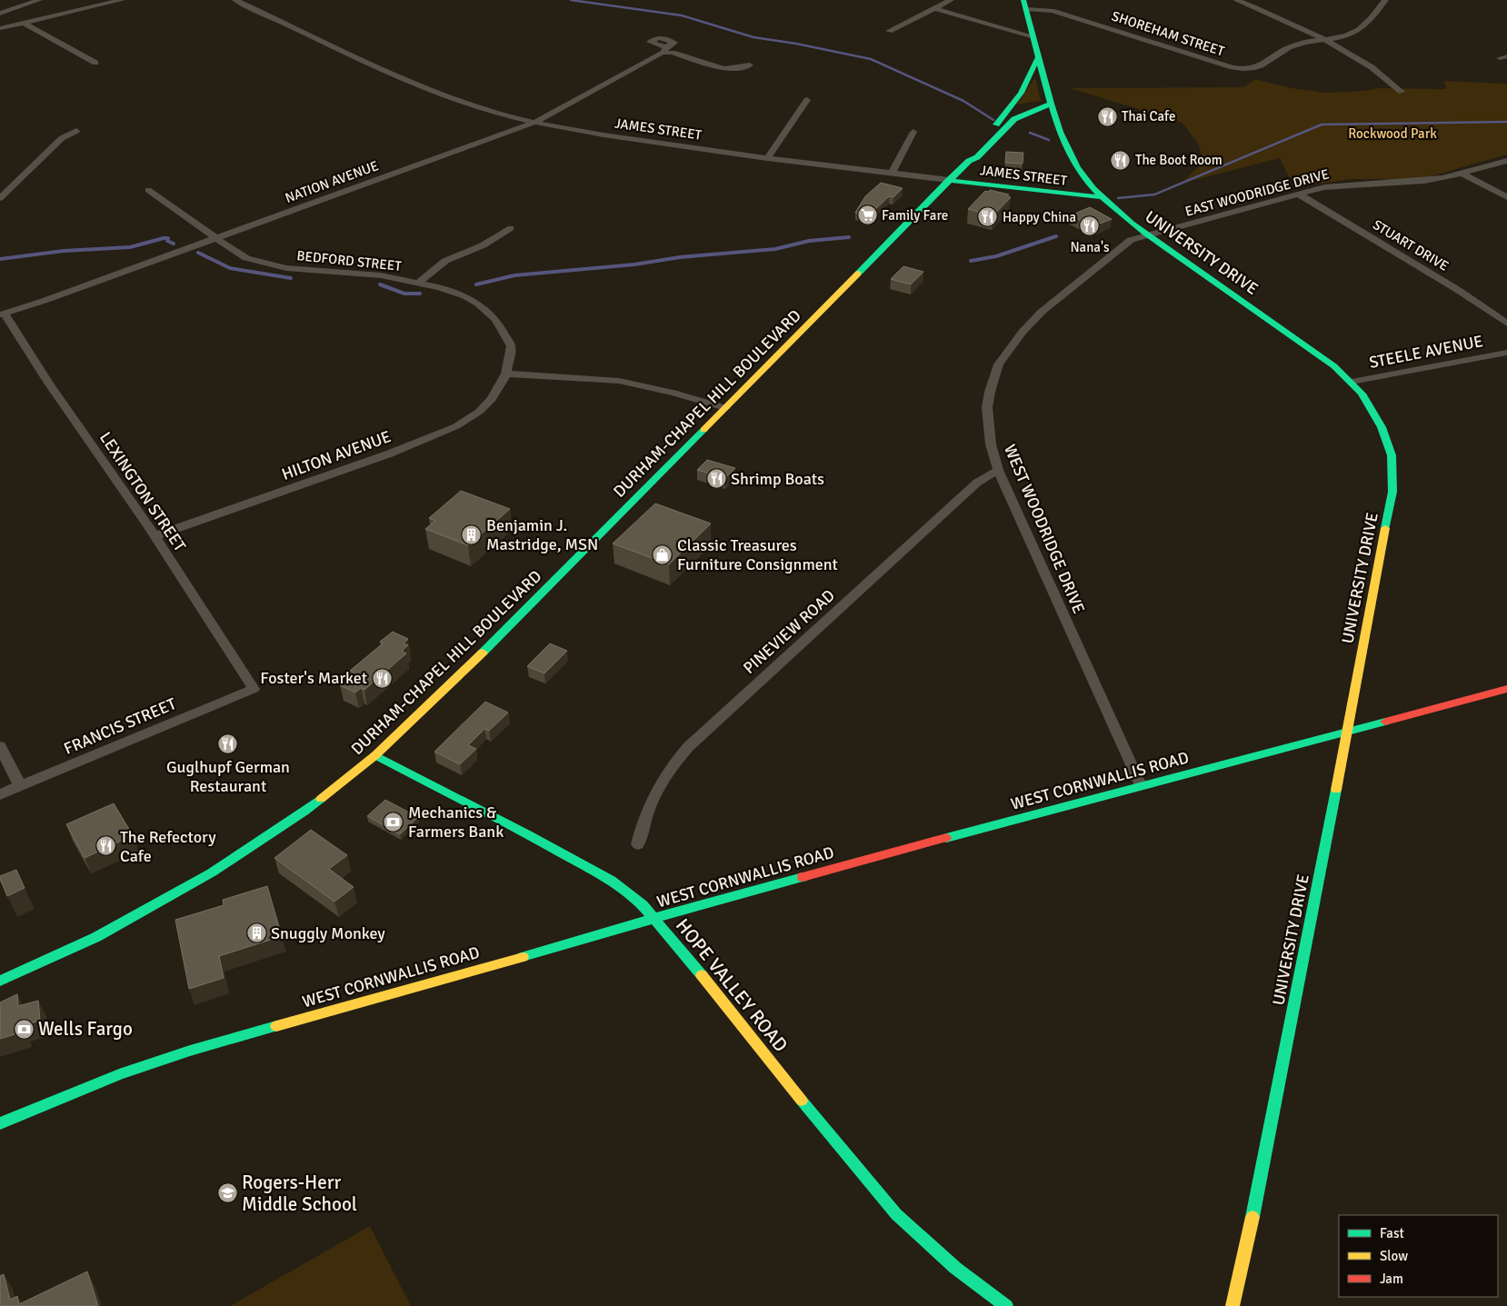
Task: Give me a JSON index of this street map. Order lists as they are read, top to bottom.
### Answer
{
  "streets": {
    "street": [
      "SHOREHAM STREET",
      "JAMES STREET",
      "NATION AVENUE",
      "EAST WOODRIDGE DRIVE",
      "STUART DRIVE",
      "UNIVERSITY DRIVE",
      "BEDFORD STREET",
      "STEELE AVENUE",
      "DURHAM-CHAPEL HILL BOULEVARD",
      "HILTON AVENUE",
      "LEXINGTON STREET",
      "WEST WOODRIDGE DRIVE",
      "PINEVIEW ROAD",
      "FRANCIS STREET",
      "WEST CORNWALLIS ROAD",
      "HOPE VALLEY ROAD"
    ]
  },
  "crossings": [
    ["SHOREHAM STREET", "UNIVERSITY DRIVE"],
    ["JAMES STREET", "NATION AVENUE"],
    ["JAMES STREET", "UNIVERSITY DRIVE"],
    ["JAMES STREET", "DURHAM-CHAPEL HILL BOULEVARD"],
    ["NATION AVENUE", "BEDFORD STREET"],
    ["NATION AVENUE", "LEXINGTON STREET"],
    ["EAST WOODRIDGE DRIVE", "STUART DRIVE"],
    ["EAST WOODRIDGE DRIVE", "UNIVERSITY DRIVE"],
    ["EAST WOODRIDGE DRIVE", "WEST WOODRIDGE DRIVE"],
    ["UNIVERSITY DRIVE", "STEELE AVENUE"],
    ["UNIVERSITY DRIVE", "DURHAM-CHAPEL HILL BOULEVARD"],
    ["UNIVERSITY DRIVE", "WEST WOODRIDGE DRIVE"],
    ["UNIVERSITY DRIVE", "WEST CORNWALLIS ROAD"],
    ["BEDFORD STREET", "HILTON AVENUE"],
    ["DURHAM-CHAPEL HILL BOULEVARD", "HOPE VALLEY ROAD"],
    ["HILTON AVENUE", "LEXINGTON STREET"],
    ["LEXINGTON STREET", "FRANCIS STREET"],
    ["WEST WOODRIDGE DRIVE", "PINEVIEW ROAD"],
    ["WEST WOODRIDGE DRIVE", "WEST CORNWALLIS ROAD"],
    ["WEST CORNWALLIS ROAD", "HOPE VALLEY ROAD"]
  ],
  "parks": ["Rockwood Park"],
  "places": {
    "restaurant": [
      "Thai Cafe",
      "The Boot Room",
      "Happy China",
      "Nana's",
      "Shrimp Boats",
      "Foster's Market",
      "Guglhupf German Restaurant",
      "The Refectory Cafe"
    ],
    "supermarket": ["Family Fare"],
    "building": ["Benjamin J. Mastridge, MSN", "Snuggly Monkey"],
    "shop": ["Classic Treasures Furniture Consignment"],
    "bank": ["Mechanics & Farmers Bank", "Wells Fargo"],
    "school or university": ["Rogers-Herr Middle School"]
  },
  "legend": ["Fast", "Slow", "Jam"]
}
